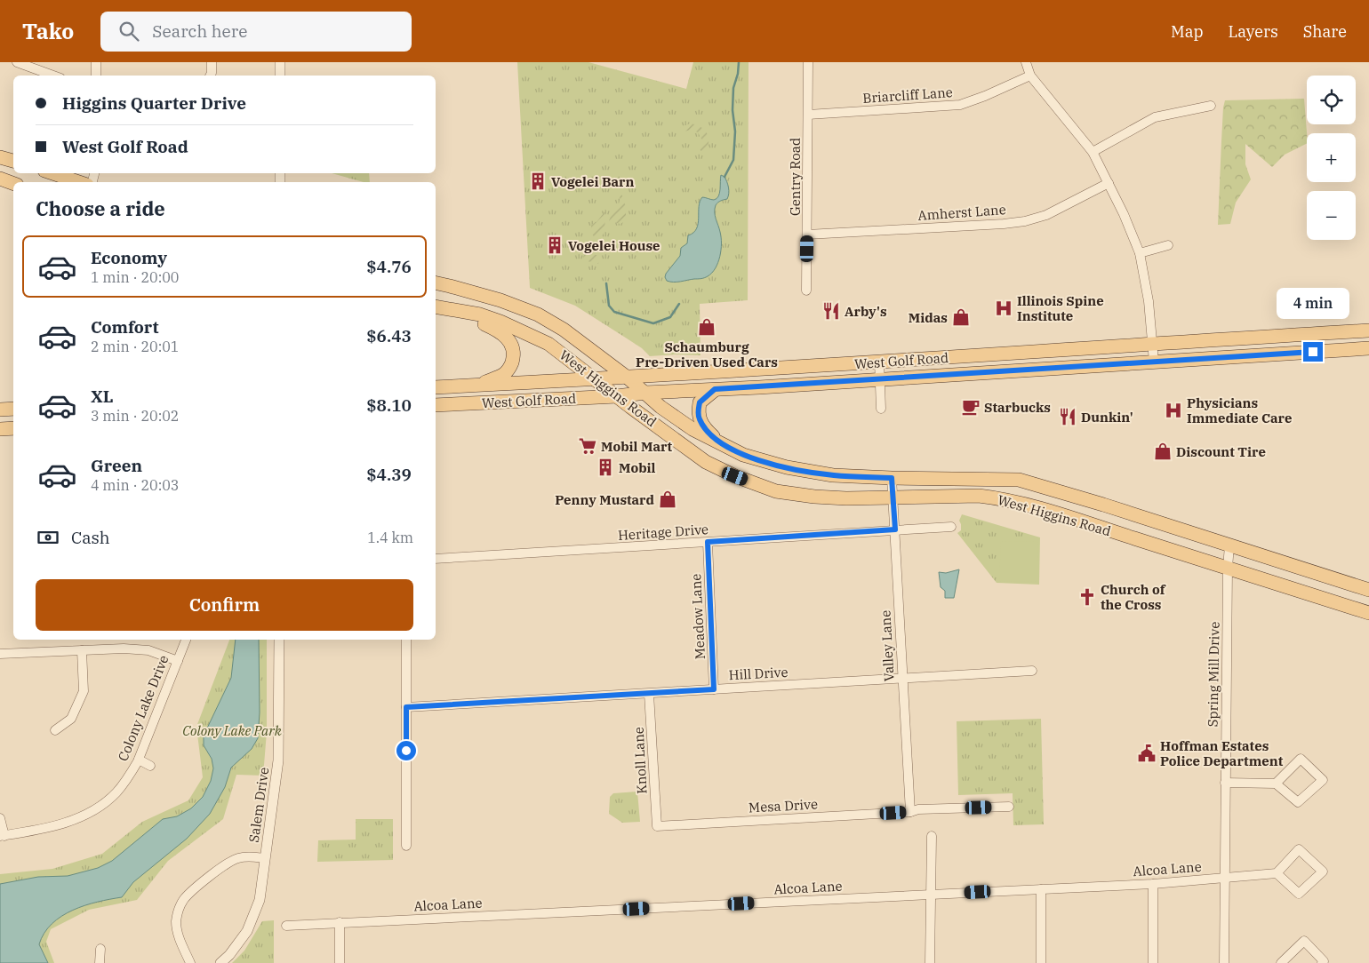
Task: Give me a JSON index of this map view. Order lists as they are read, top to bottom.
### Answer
{
  "streets": {
    "main road": ["West Golf Road", "West Higgins Road"],
    "street": [
      "Briarcliff Lane",
      "Gentry Road",
      "Amherst Lane",
      "Heritage Drive",
      "Meadow Lane",
      "Valley Lane",
      "Hill Drive",
      "Spring Mill Drive",
      "Colony Lake Drive",
      "Knoll Lane",
      "Salem Drive",
      "Mesa Drive",
      "Alcoa Lane"
    ]
  },
  "crossings": [
    ["Briarcliff Lane", "Gentry Road"],
    ["Gentry Road", "Amherst Lane"],
    ["West Golf Road", "West Higgins Road"],
    ["West Higgins Road", "Valley Lane"],
    ["West Higgins Road", "Spring Mill Drive"],
    ["Heritage Drive", "Meadow Lane"],
    ["Heritage Drive", "Valley Lane"],
    ["Meadow Lane", "Hill Drive"],
    ["Valley Lane", "Hill Drive"],
    ["Valley Lane", "Mesa Drive"],
    ["Hill Drive", "Knoll Lane"],
    ["Spring Mill Drive", "Alcoa Lane"],
    ["Knoll Lane", "Mesa Drive"]
  ],
  "parks": ["Colony Lake Park"],
  "places": {
    "building": ["Vogelei Barn", "Vogelei House", "Mobil"],
    "hospital": ["Illinois Spine Institute", "Physicians Immediate Care"],
    "restaurant": ["Arby's", "Dunkin'"],
    "shop": [
      "Midas",
      "Schaumburg Pre-Driven Used Cars",
      "Discount Tire",
      "Penny Mustard"
    ],
    "cafe": ["Starbucks"],
    "supermarket": ["Mobil Mart"],
    "church": ["Church of the Cross"],
    "public building": ["Hoffman Estates Police Department"]
  },
  "page": {
    "header": "Tako",
    "search": "Search here",
    "nav": ["Map", "Layers", "Share"],
    "map_buttons": ["+", "−"],
    "banner": ["Higgins Quarter Drive", "West Golf Road"],
    "heading": "Choose a ride",
    "list": [
      {
        "name": "Economy",
        "note": "1 min · 20:00",
        "value": "$4.76"
      },
      {
        "name": "Comfort",
        "note": "2 min · 20:01",
        "value": "$6.43"
      },
      {
        "name": "XL",
        "note": "3 min · 20:02",
        "value": "$8.10"
      },
      {
        "name": "Green",
        "note": "4 min · 20:03",
        "value": "$4.39"
      }
    ],
    "bubble": "4 min",
    "pay": ["Cash", "1.4 km"],
    "buttons": "Confirm"
  }
}
